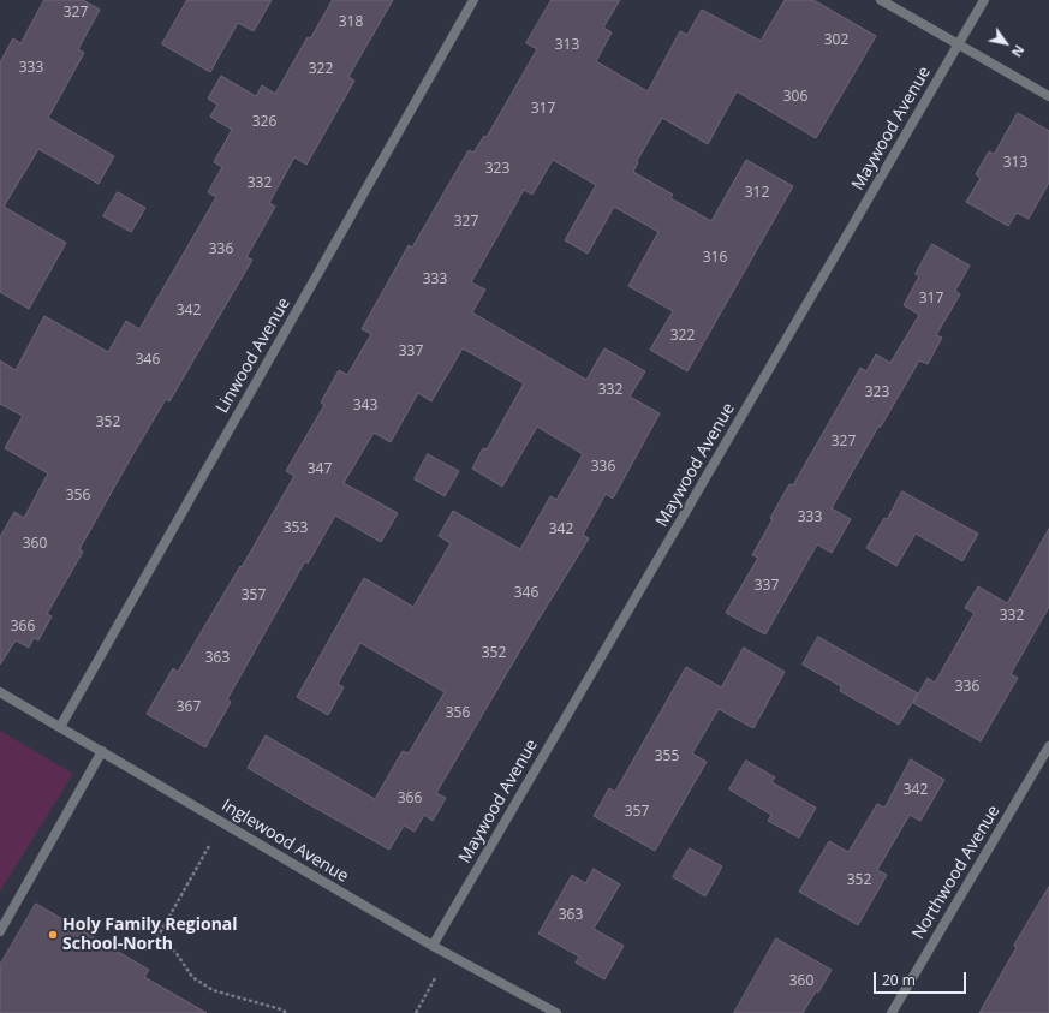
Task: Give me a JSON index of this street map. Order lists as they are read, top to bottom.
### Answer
{
  "streets": {
    "street": [
      "Maywood Avenue",
      "Linwood Avenue",
      "Inglewood Avenue",
      "Northwood Avenue"
    ]
  },
  "crossings": [
    ["Maywood Avenue", "Inglewood Avenue"],
    ["Linwood Avenue", "Inglewood Avenue"]
  ],
  "places": ["Holy Family Regional School-North"],
  "house_numbers": [
    "327",
    "318",
    "302",
    "313",
    "333",
    "322",
    "306",
    "317",
    "326",
    "313",
    "323",
    "332",
    "312",
    "327",
    "336",
    "316",
    "333",
    "317",
    "342",
    "322",
    "337",
    "346",
    "332",
    "323",
    "343",
    "352",
    "327",
    "336",
    "347",
    "356",
    "333",
    "353",
    "342",
    "360",
    "337",
    "346",
    "357",
    "332",
    "366",
    "352",
    "363",
    "336",
    "367",
    "356",
    "355",
    "342",
    "366",
    "357",
    "352",
    "363",
    "360"
  ],
  "scale_bar": "20 m",
  "north": "bottom right"
}
